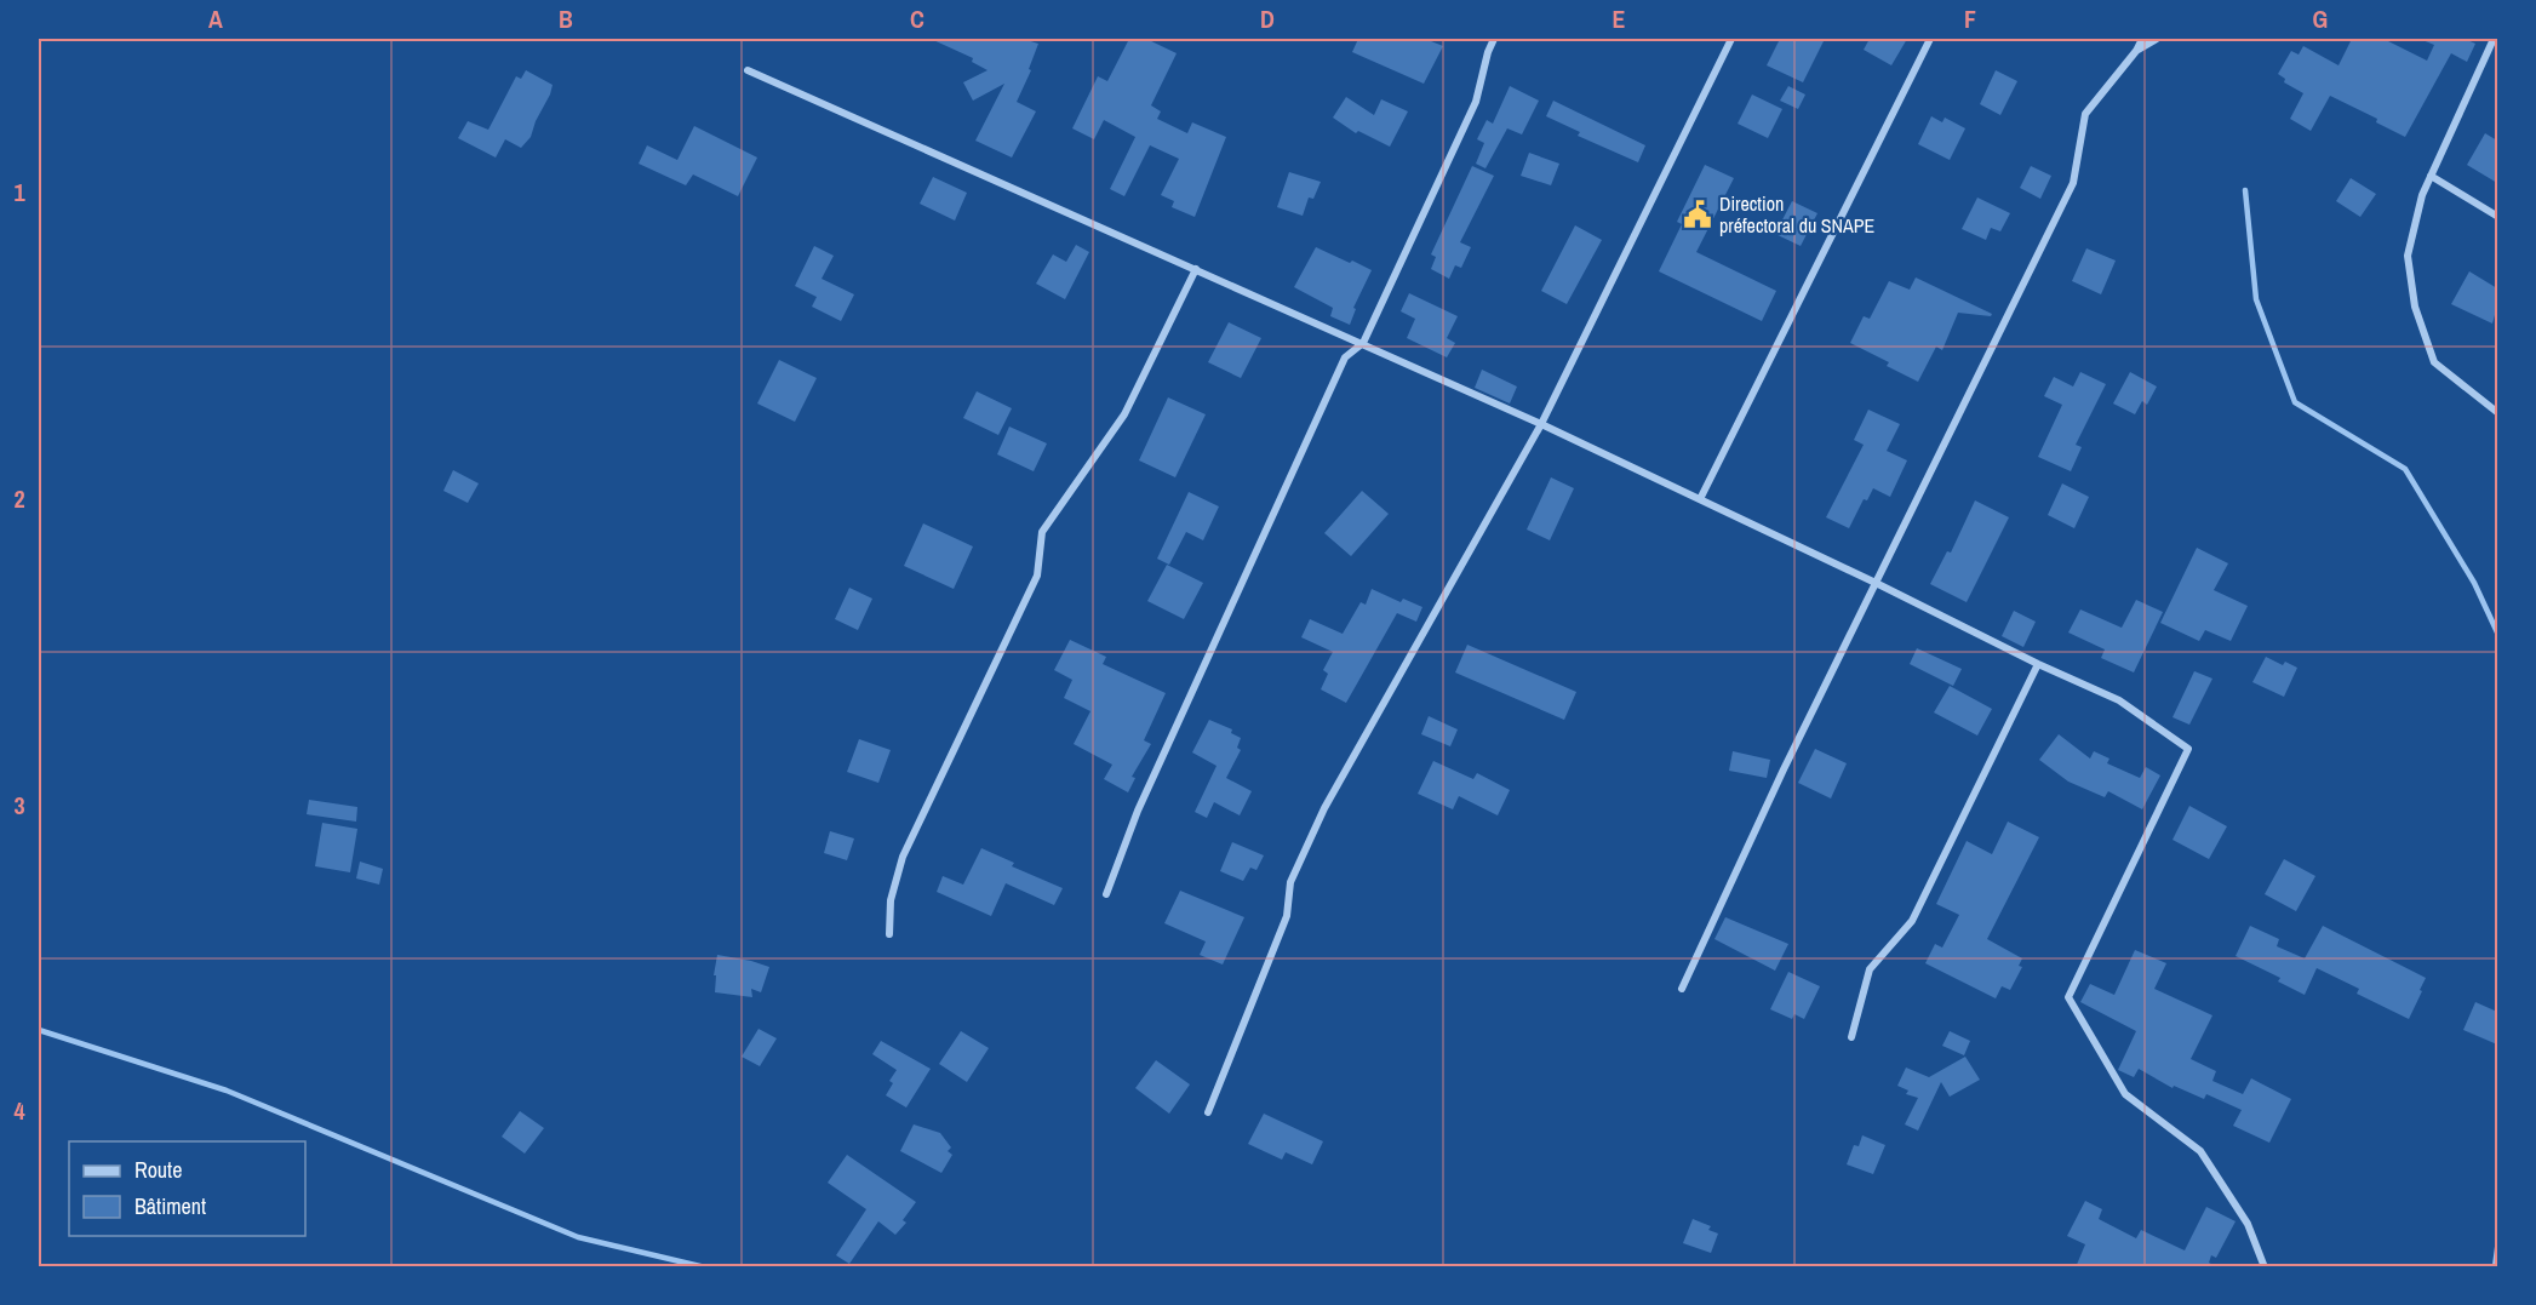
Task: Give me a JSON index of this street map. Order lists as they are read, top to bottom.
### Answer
{
  "places": {
    "public building": ["Direction préfectoral du SNAPE"]
  },
  "legend": ["Route", "Bâtiment"],
  "grid": {
    "columns": [
      "A",
      "B",
      "C",
      "D",
      "E",
      "F",
      "G"
    ],
    "rows": [
      "1",
      "2",
      "3",
      "4"
    ]
  }
}
